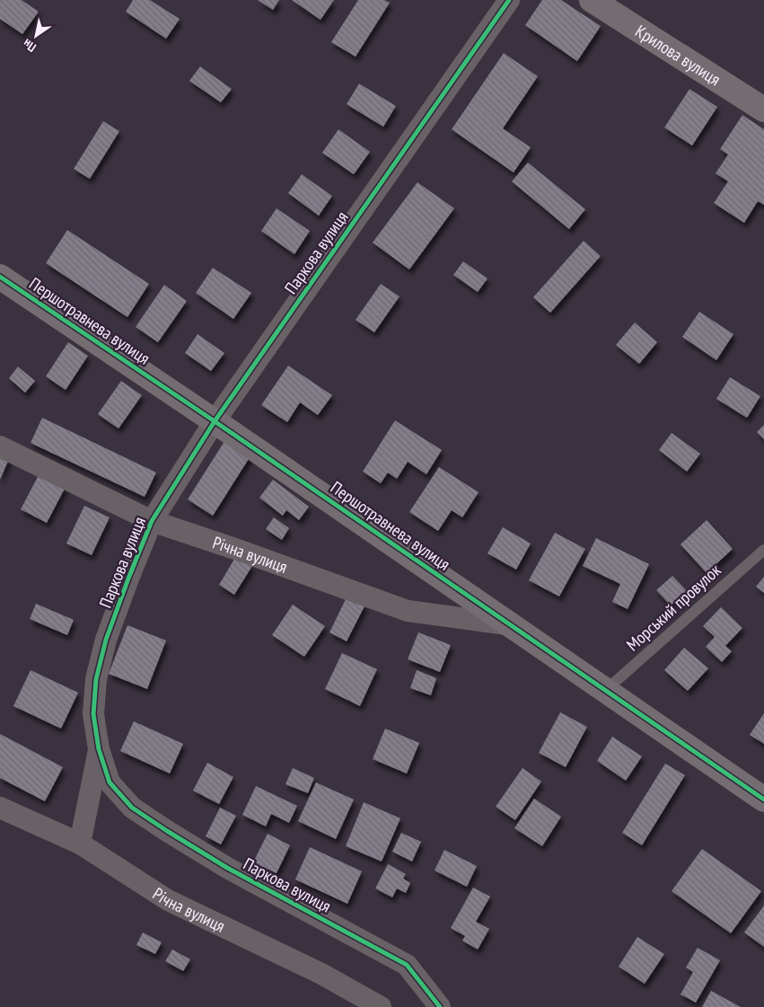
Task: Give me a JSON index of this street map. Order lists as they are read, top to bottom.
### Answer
{
  "streets": {
    "street": [
      "Крилова вулиця",
      "Паркова вулиця",
      "Першотравнева вулиця",
      "Річна вулиця"
    ],
    "lane": ["Морський провулок"]
  },
  "crossings": [
    ["Паркова вулиця", "Першотравнева вулиця"],
    ["Паркова вулиця", "Річна вулиця"],
    ["Першотравнева вулиця", "Річна вулиця"],
    ["Першотравнева вулиця", "Морський провулок"]
  ],
  "north": "bottom left"
}
